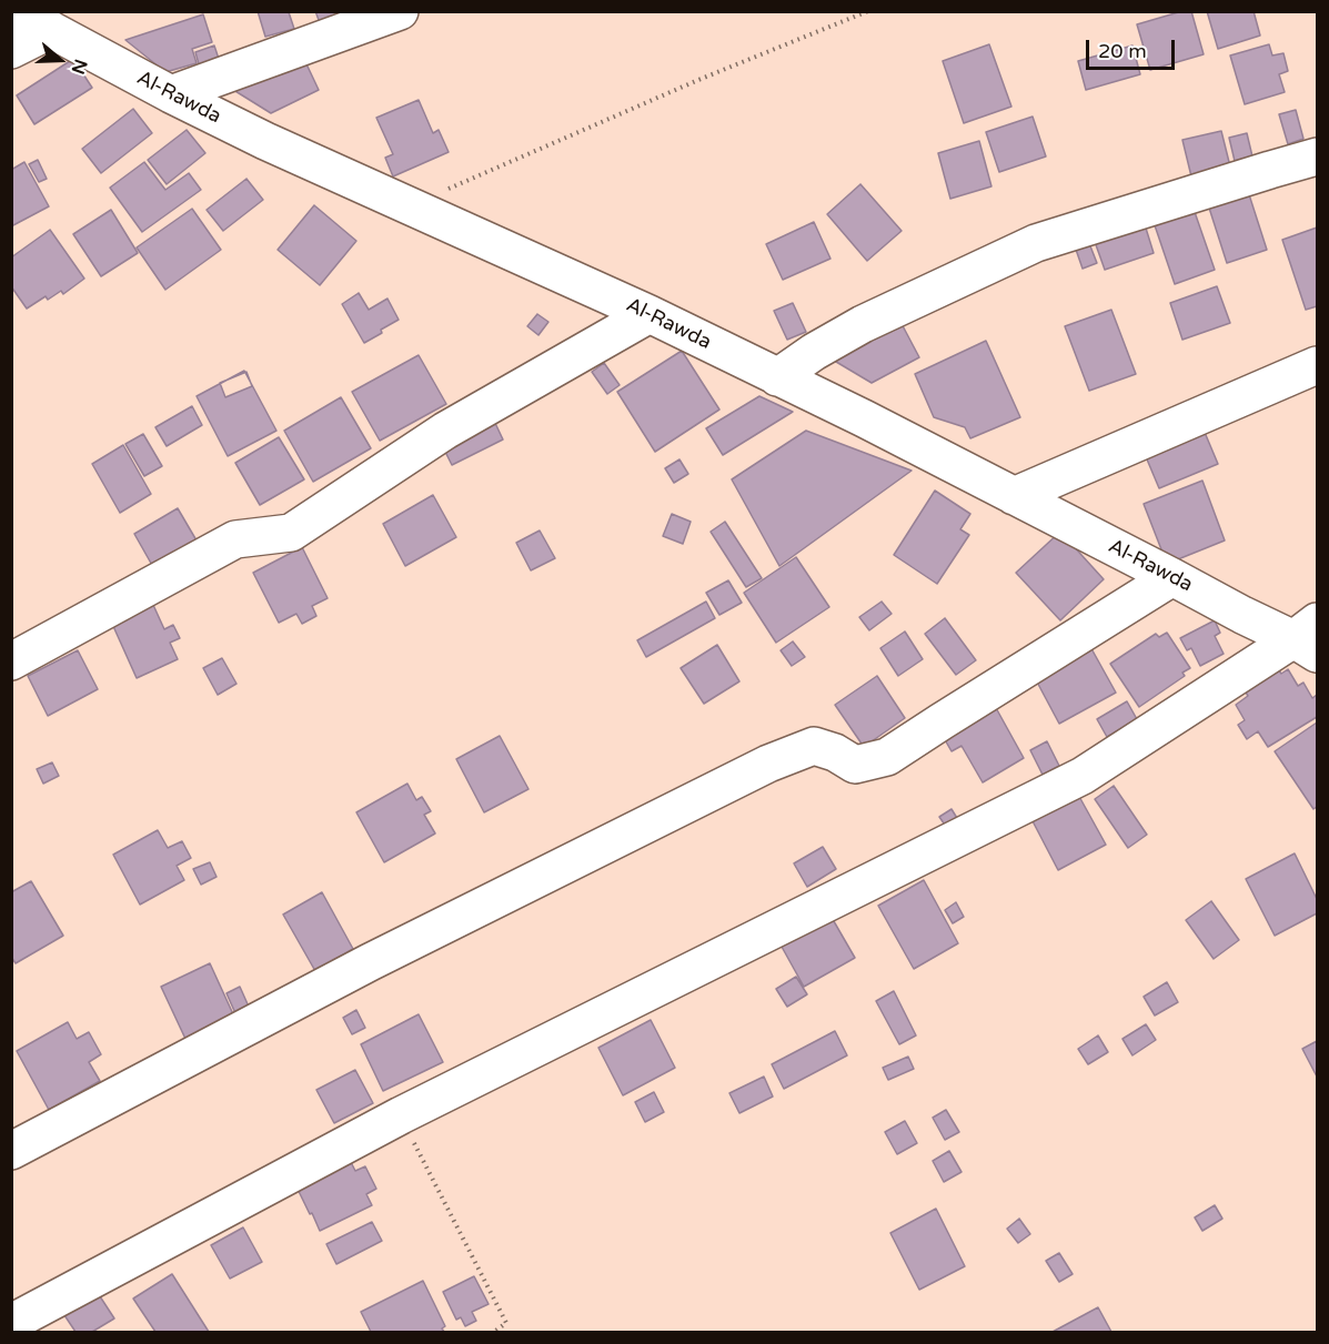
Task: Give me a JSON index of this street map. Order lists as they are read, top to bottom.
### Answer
{
  "streets": {
    "street": ["Al-Rawda"]
  },
  "scale_bar": "20 m",
  "north": "right"
}
